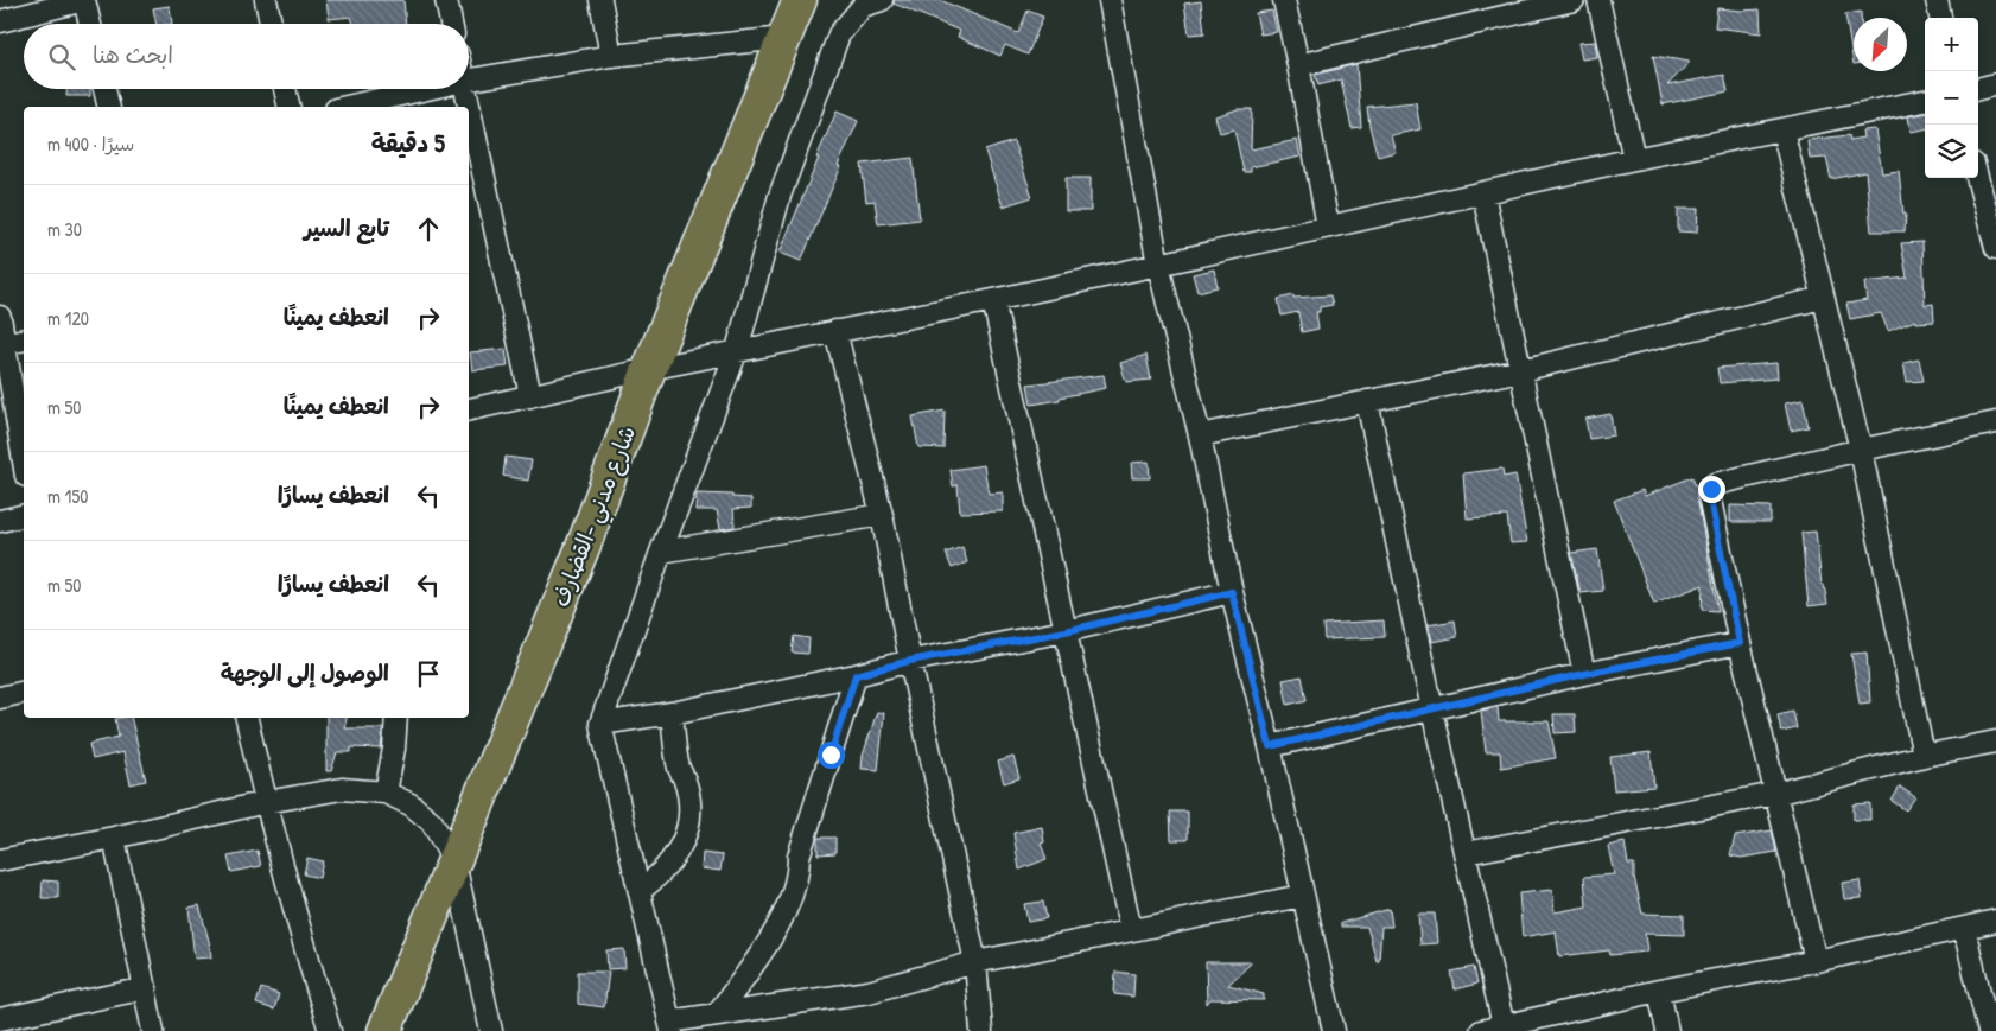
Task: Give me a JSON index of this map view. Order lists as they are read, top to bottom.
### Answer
{
  "streets": {
    "highway": ["شارع مدني -القضارف"]
  },
  "north": "bottom left",
  "page": {
    "map_buttons": ["+", "−"],
    "search": "ابحث هنا",
    "heading": ["5 دقيقة", "سيرًا · 400 m"],
    "list": [
      ["تابع السير", "30 m"],
      ["انعطف يمينًا", "120 m"],
      ["انعطف يمينًا", "50 m"],
      ["انعطف يسارًا", "150 m"],
      ["انعطف يسارًا", "50 m"],
      "الوصول إلى الوجهة"
    ]
  }
}
